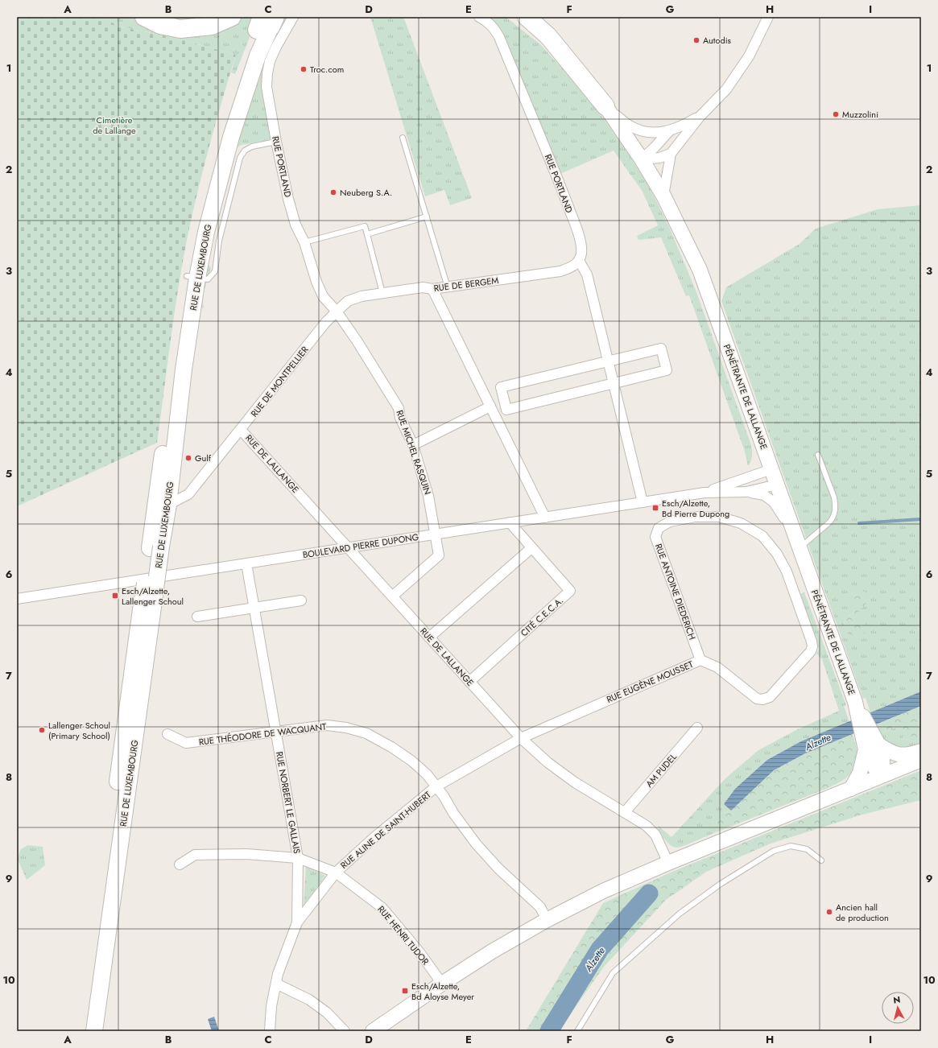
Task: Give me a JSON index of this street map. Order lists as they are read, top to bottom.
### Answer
{
  "streets": {
    "main road": ["RUE DE LUXEMBOURG", "PÉNÉTRANTE DE LALLANGE"],
    "street": [
      "RUE PORTLAND",
      "RUE DE BERGEM",
      "RUE DE MONTPELLIER",
      "RUE MICHEL RASQUIN",
      "RUE DE LALLANGE",
      "BOULEVARD PIERRE DUPONG",
      "RUE ANTOINE DIEDERICH",
      "CITÉ C.E.C.A.",
      "RUE EUGÈNE MOUSSET",
      "RUE THÉODORE DE WACQUANT",
      "AM PUDEL",
      "RUE NORBERT LE GALLAIS",
      "RUE ALINE DE SAINT-HUBERT",
      "RUE HENRI TUDOR"
    ]
  },
  "crossings": [
    ["RUE PORTLAND", "RUE DE BERGEM"],
    ["RUE PORTLAND", "RUE DE MONTPELLIER"],
    ["RUE PORTLAND", "RUE MICHEL RASQUIN"],
    ["RUE DE LUXEMBOURG", "RUE DE MONTPELLIER"],
    ["RUE DE BERGEM", "RUE DE MONTPELLIER"],
    ["RUE DE BERGEM", "RUE MICHEL RASQUIN"],
    ["RUE DE MONTPELLIER", "RUE MICHEL RASQUIN"],
    ["RUE DE MONTPELLIER", "RUE DE LALLANGE"],
    ["PÉNÉTRANTE DE LALLANGE", "BOULEVARD PIERRE DUPONG"],
    ["RUE MICHEL RASQUIN", "RUE DE LALLANGE"],
    ["RUE MICHEL RASQUIN", "BOULEVARD PIERRE DUPONG"],
    ["RUE DE LALLANGE", "BOULEVARD PIERRE DUPONG"],
    ["RUE DE LALLANGE", "CITÉ C.E.C.A."],
    ["RUE DE LALLANGE", "RUE EUGÈNE MOUSSET"],
    ["RUE DE LALLANGE", "AM PUDEL"],
    ["RUE DE LALLANGE", "RUE ALINE DE SAINT-HUBERT"],
    ["BOULEVARD PIERRE DUPONG", "CITÉ C.E.C.A."],
    ["BOULEVARD PIERRE DUPONG", "RUE NORBERT LE GALLAIS"],
    ["RUE ANTOINE DIEDERICH", "RUE EUGÈNE MOUSSET"],
    ["RUE EUGÈNE MOUSSET", "RUE ALINE DE SAINT-HUBERT"],
    ["RUE THÉODORE DE WACQUANT", "RUE NORBERT LE GALLAIS"],
    ["RUE THÉODORE DE WACQUANT", "RUE ALINE DE SAINT-HUBERT"],
    ["RUE NORBERT LE GALLAIS", "RUE ALINE DE SAINT-HUBERT"],
    ["RUE NORBERT LE GALLAIS", "RUE HENRI TUDOR"],
    ["RUE ALINE DE SAINT-HUBERT", "RUE HENRI TUDOR"]
  ],
  "water": ["Alzette"],
  "parks": ["Cimetière de Lallange"],
  "places": {
    "other": [
      "Autodis",
      "Troc.com",
      "Muzzolini",
      "Neuberg S.A.",
      "Gulf",
      "Lallenger Schoul (Primary School)",
      "Ancien hall de production"
    ],
    "transit": ["Esch/Alzette, Bd Pierre Dupong", "Esch/Alzette, Lallenger Schoul", "Esch/Alzette, Bd Aloyse Meyer"]
  },
  "north": "top",
  "grid": {
    "columns": [
      "A",
      "B",
      "C",
      "D",
      "E",
      "F",
      "G",
      "H",
      "I"
    ],
    "rows": [
      "1",
      "2",
      "3",
      "4",
      "5",
      "6",
      "7",
      "8",
      "9",
      "10"
    ]
  }
}
